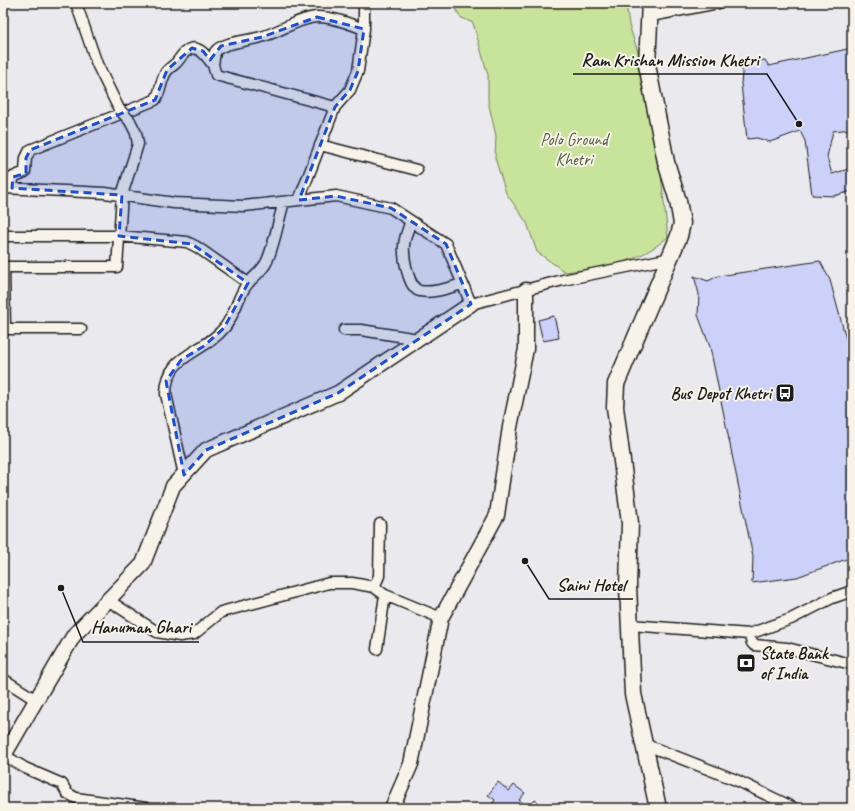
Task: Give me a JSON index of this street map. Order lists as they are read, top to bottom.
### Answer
{
  "parks": ["Polo Ground Khetri"],
  "places": {
    "other": ["Ram Krishan Mission Khetri", "Saini Hotel", "Hanuman Ghari"],
    "bus stop": ["Bus Depot Khetri"],
    "bank": ["State Bank of India"]
  }
}
